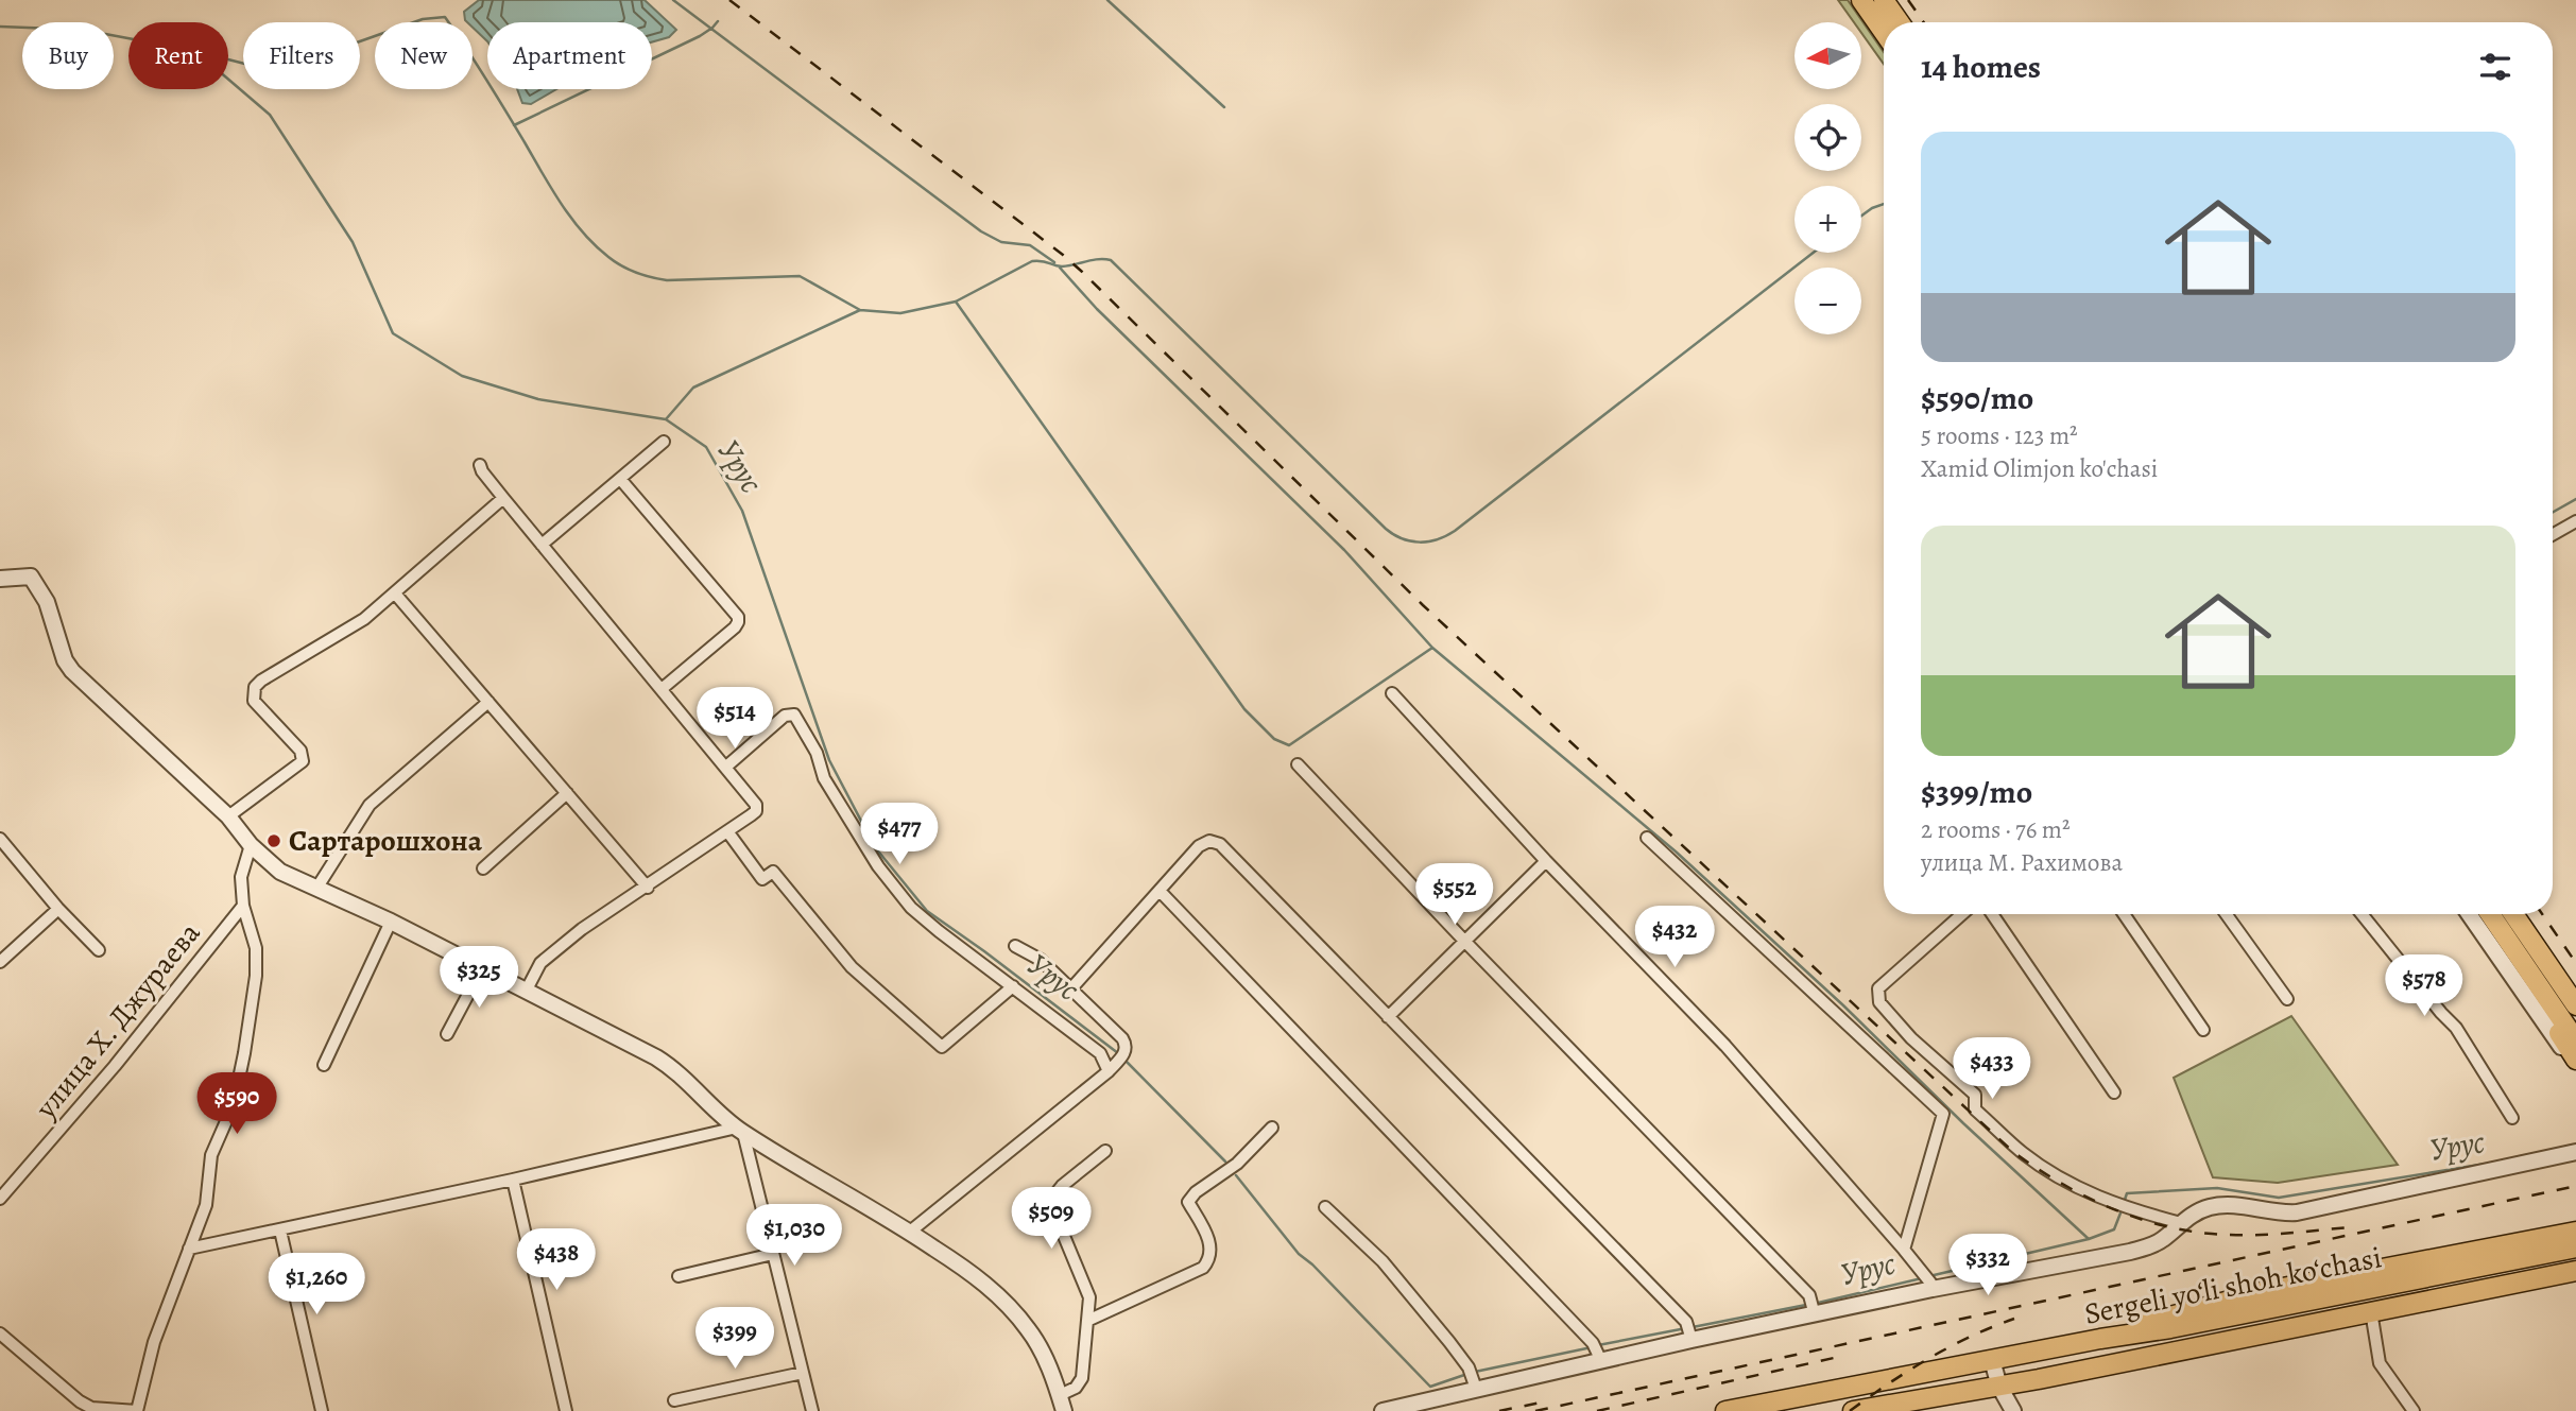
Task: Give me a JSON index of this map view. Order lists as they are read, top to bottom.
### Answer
{
  "streets": {
    "main road": ["Sergeli yo‘li shoh ko‘chasi"],
    "street": ["улица Х. Джураева"]
  },
  "water": ["Урус"],
  "places": ["Сартарошхона"],
  "north": "left",
  "page": {
    "map_buttons": ["+", "−"],
    "chip": [
      "Buy",
      "Rent",
      "Filters",
      "New",
      "Apartment"
    ],
    "heading": "14 homes",
    "list": [
      {
        "name": "$590/mo",
        "note": "5 rooms · 123 m² · Xamid Olimjon ko'chasi"
      },
      {
        "name": "$399/mo",
        "note": "2 rooms · 76 m² · улица М. Рахимова"
      }
    ],
    "price": [
      "$514",
      "$477",
      "$552",
      "$432",
      "$325",
      "$578",
      "$433",
      "$590",
      "$509",
      "$1,030",
      "$438",
      "$332",
      "$1,260",
      "$399"
    ]
  }
}
